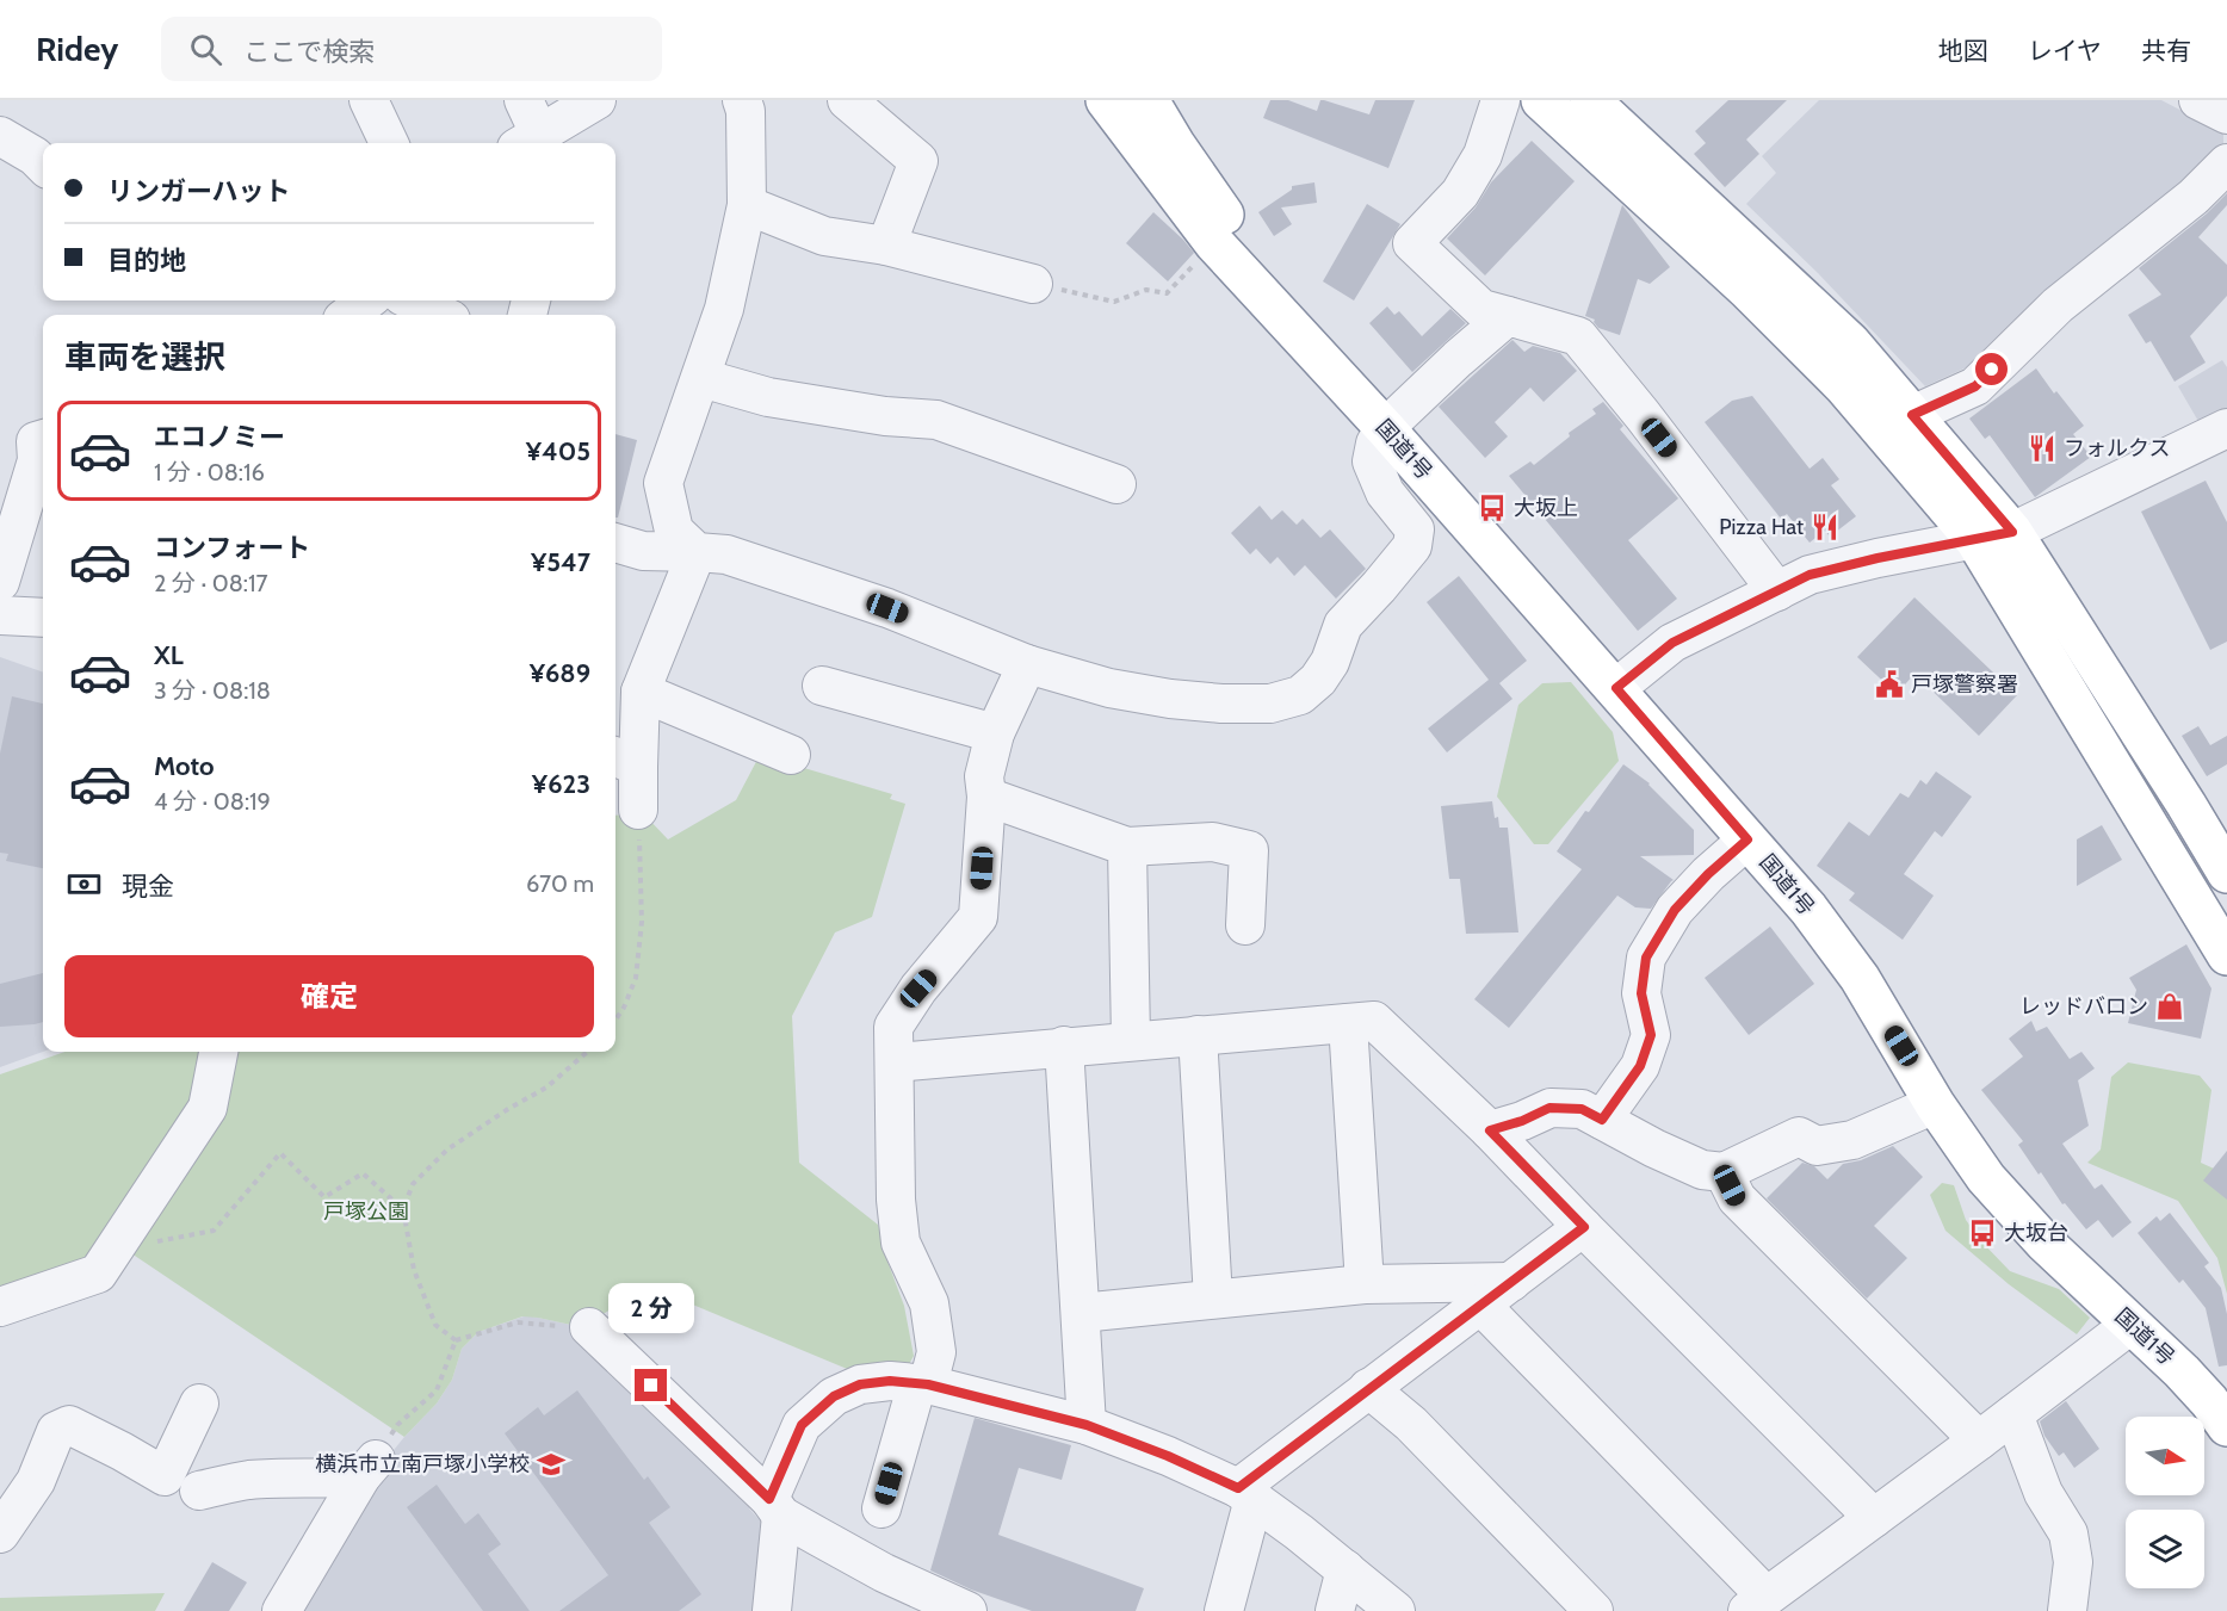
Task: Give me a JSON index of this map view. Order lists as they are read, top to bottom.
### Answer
{
  "streets": {
    "highway": ["国道1号"]
  },
  "parks": ["戸塚公園"],
  "places": {
    "restaurant": ["フォルクス", "Pizza Hat"],
    "bus stop": ["大坂上", "大坂台"],
    "public building": ["戸塚警察署"],
    "shop": ["レッドバロン"],
    "school or university": ["横浜市立南戸塚小学校"]
  },
  "north": "right",
  "page": {
    "header": "Ridey",
    "search": "ここで検索",
    "nav": ["地図", "レイヤ", "共有"],
    "banner": ["リンガーハット", "目的地"],
    "heading": "車両を選択",
    "list": [
      {
        "name": "エコノミー",
        "note": "1 分 · 08:16",
        "value": "¥405"
      },
      {
        "name": "コンフォート",
        "note": "2 分 · 08:17",
        "value": "¥547"
      },
      {
        "name": "XL",
        "note": "3 分 · 08:18",
        "value": "¥689"
      },
      {
        "name": "Moto",
        "note": "4 分 · 08:19",
        "value": "¥623"
      }
    ],
    "pay": ["現金", "670 m"],
    "buttons": "確定",
    "bubble": "2 分"
  }
}
